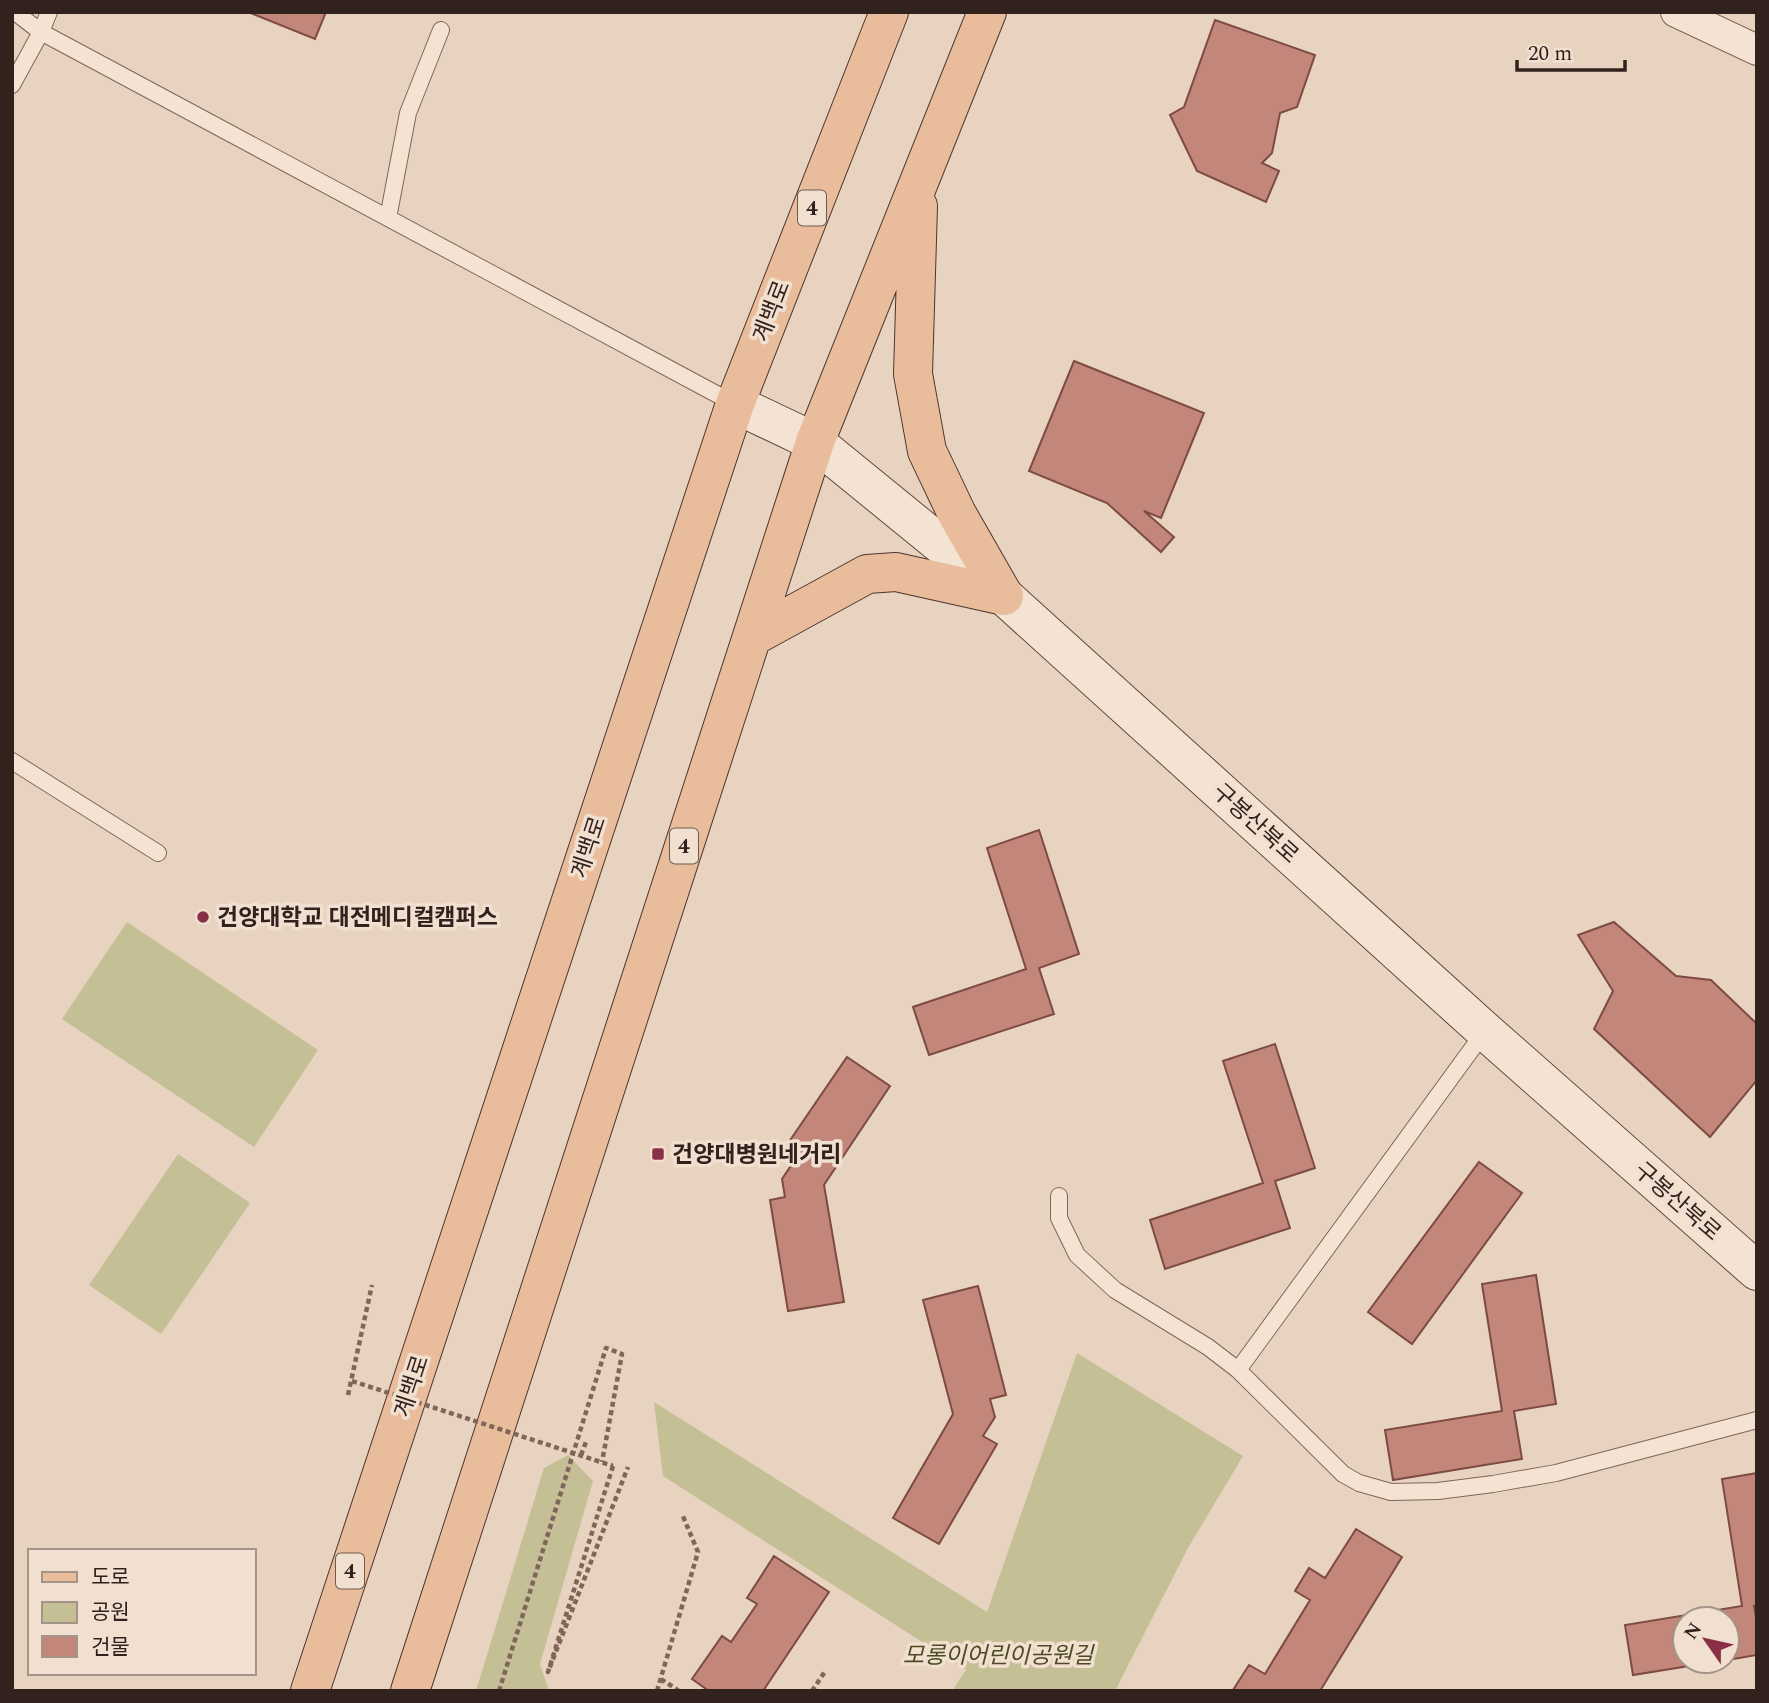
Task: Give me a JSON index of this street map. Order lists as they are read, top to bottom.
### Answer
{
  "streets": {
    "main road": ["4", "계백로", "구봉산북로"]
  },
  "crossings": [
    ["4", "구봉산북로"],
    ["계백로", "구봉산북로"]
  ],
  "parks": ["모롱이어린이공원길"],
  "places": {
    "other": ["건양대학교 대전메디컬캠퍼스"],
    "transit": ["건양대병원네거리"]
  },
  "legend": ["도로", "공원", "건물"],
  "scale_bar": "20 m",
  "north": "top left"
}
